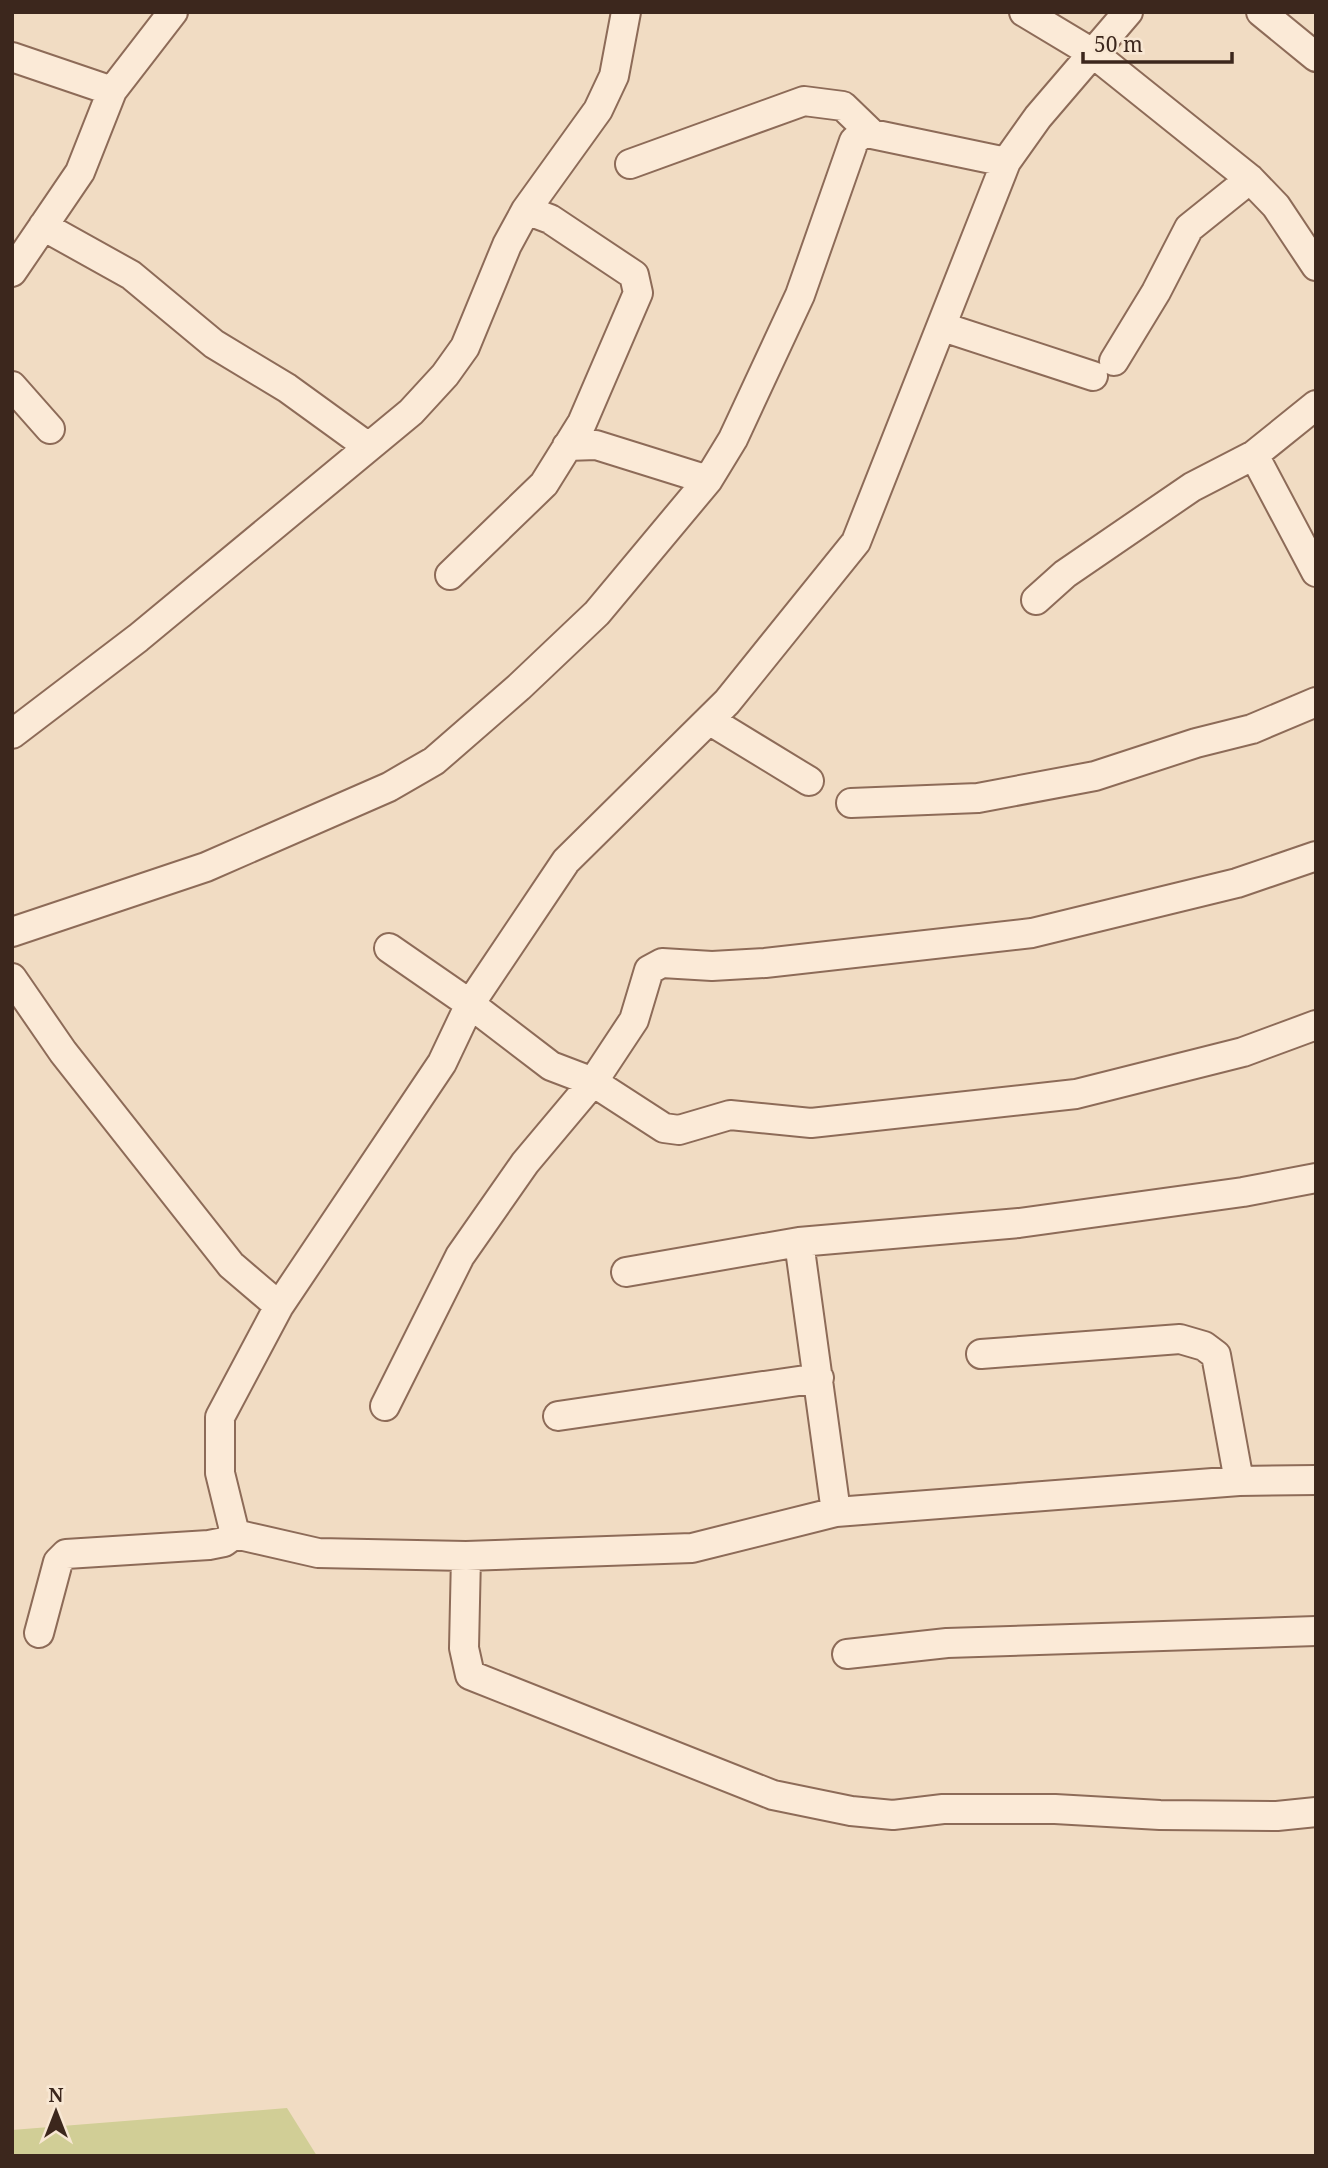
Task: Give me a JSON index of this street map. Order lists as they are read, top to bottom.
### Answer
{
  "scale_bar": "50 m",
  "north": "top"
}
